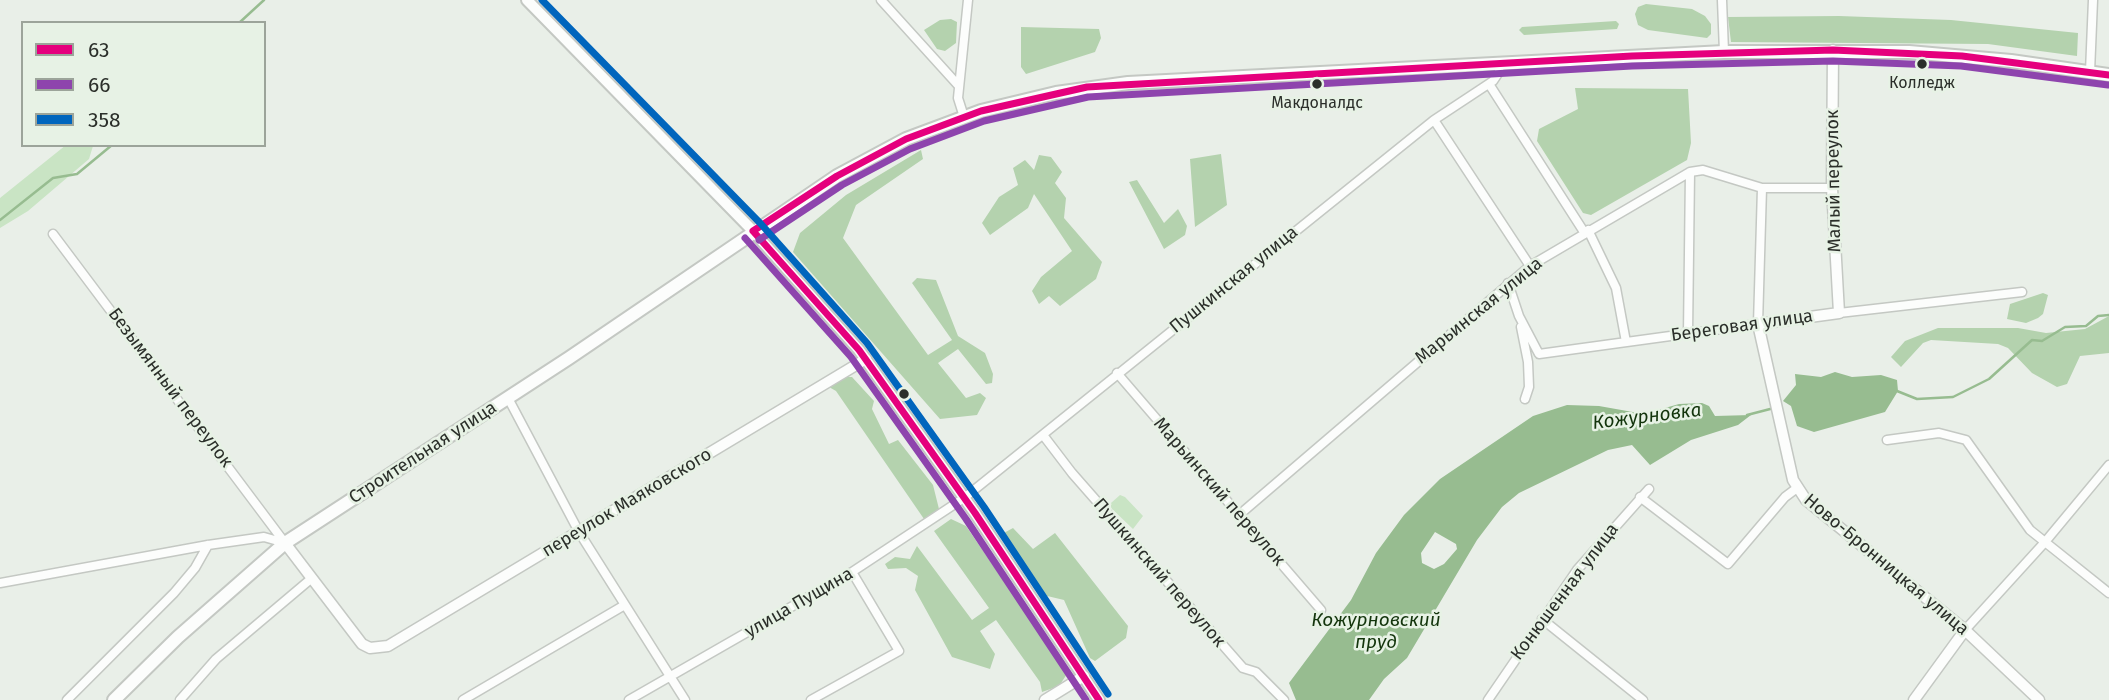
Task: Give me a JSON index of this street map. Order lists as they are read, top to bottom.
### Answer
{
  "streets": {
    "highway": ["Строительная улица"],
    "street": [
      "Малый переулок",
      "Пушкинская улица",
      "Марьинская улица",
      "Береговая улица",
      "Безымянный переулок",
      "Марьинский переулок",
      "переулок Маяковского",
      "Ново-Бронницкая улица",
      "Пушкинский переулок",
      "Конюшенная улица",
      "улица Пущина"
    ]
  },
  "crossings": [
    ["Малый переулок", "Береговая улица"],
    ["Малый переулок", "Строительная улица"],
    ["Пушкинская улица", "Марьинский переулок"],
    ["Пушкинская улица", "Пушкинский переулок"],
    ["Пушкинская улица", "улица Пущина"],
    ["Марьинская улица", "Береговая улица"],
    ["Марьинская улица", "Марьинский переулок"],
    ["Береговая улица", "Ново-Бронницкая улица"],
    ["Безымянный переулок", "Строительная улица"]
  ],
  "water": ["Кожурновка", "Кожурновский пруд"],
  "places": ["Колледж", "Макдоналдс"],
  "lines": ["transit line 358", "transit line 63", "transit line 66"],
  "legend": ["63", "66", "358"]
}
